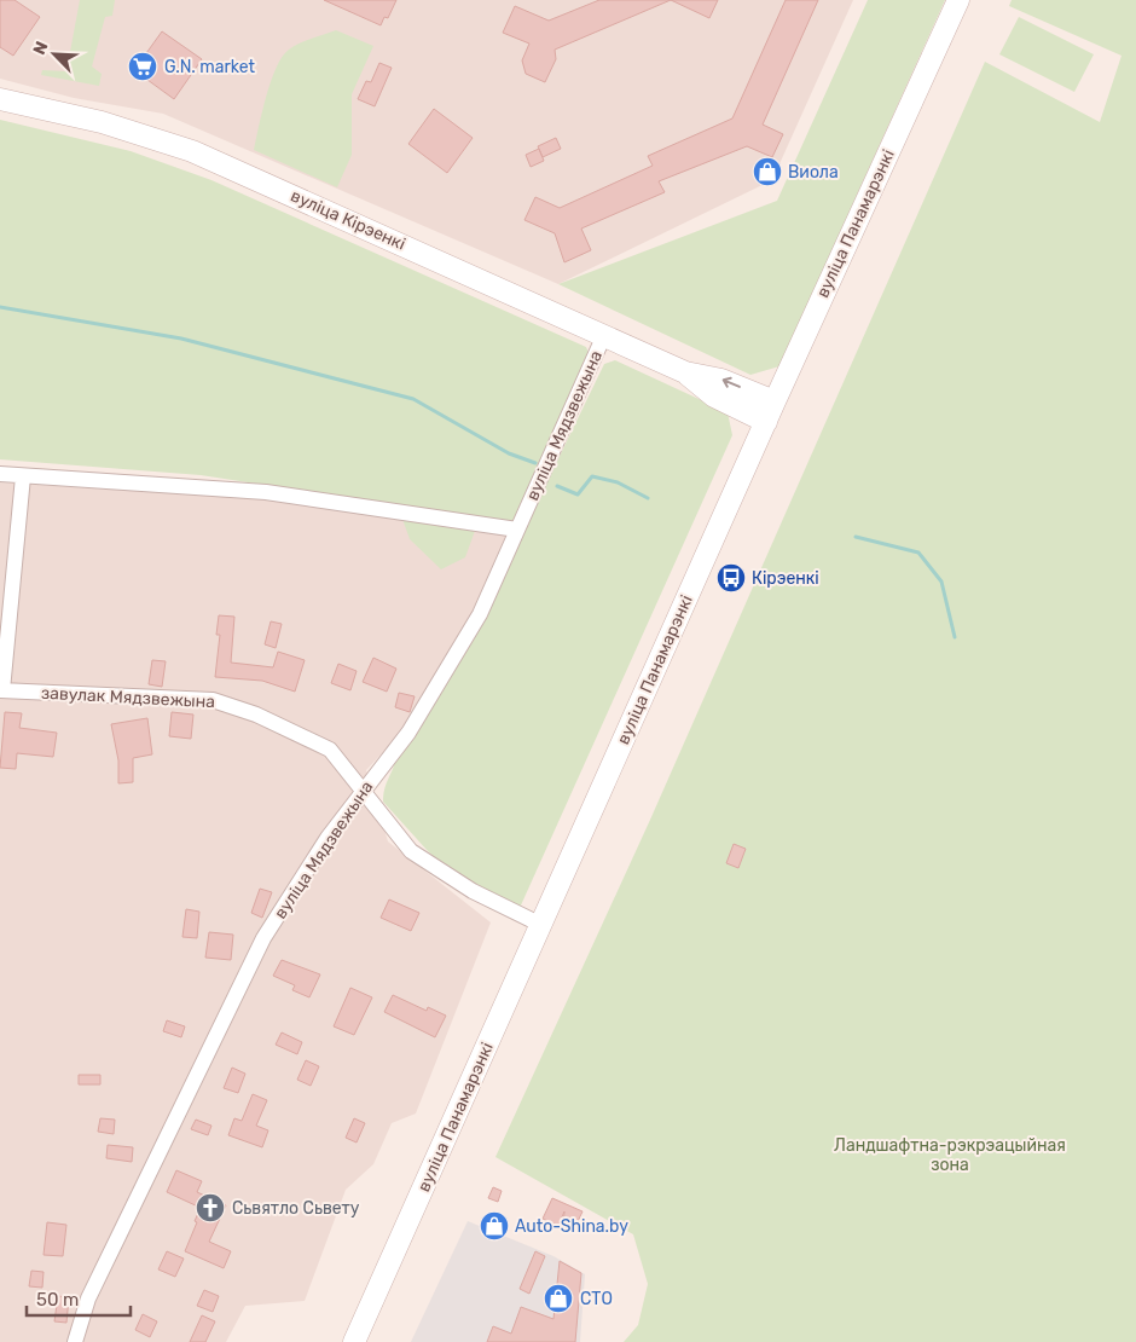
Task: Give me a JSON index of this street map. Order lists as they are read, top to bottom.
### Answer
{
  "streets": {
    "main road": ["вуліца Кірэенкі", "вуліца Панамарэнкі"],
    "street": ["вуліца Мядзвежына", "завулак Мядзвежына"]
  },
  "crossings": [
    ["вуліца Кірэенкі", "вуліца Панамарэнкі"],
    ["вуліца Кірэенкі", "вуліца Мядзвежына"],
    ["вуліца Панамарэнкі", "завулак Мядзвежына"],
    ["вуліца Мядзвежына", "завулак Мядзвежына"]
  ],
  "parks": ["Ландшафтна-рэкрэацыйная зона"],
  "places": {
    "supermarket": ["G.N. market"],
    "shop": ["Виола", "Auto-Shina.by", "СТО"],
    "bus stop": ["Кірэенкі"],
    "church": ["Сьвятло Сьвету"]
  },
  "scale_bar": "50 m",
  "north": "top left"
}
